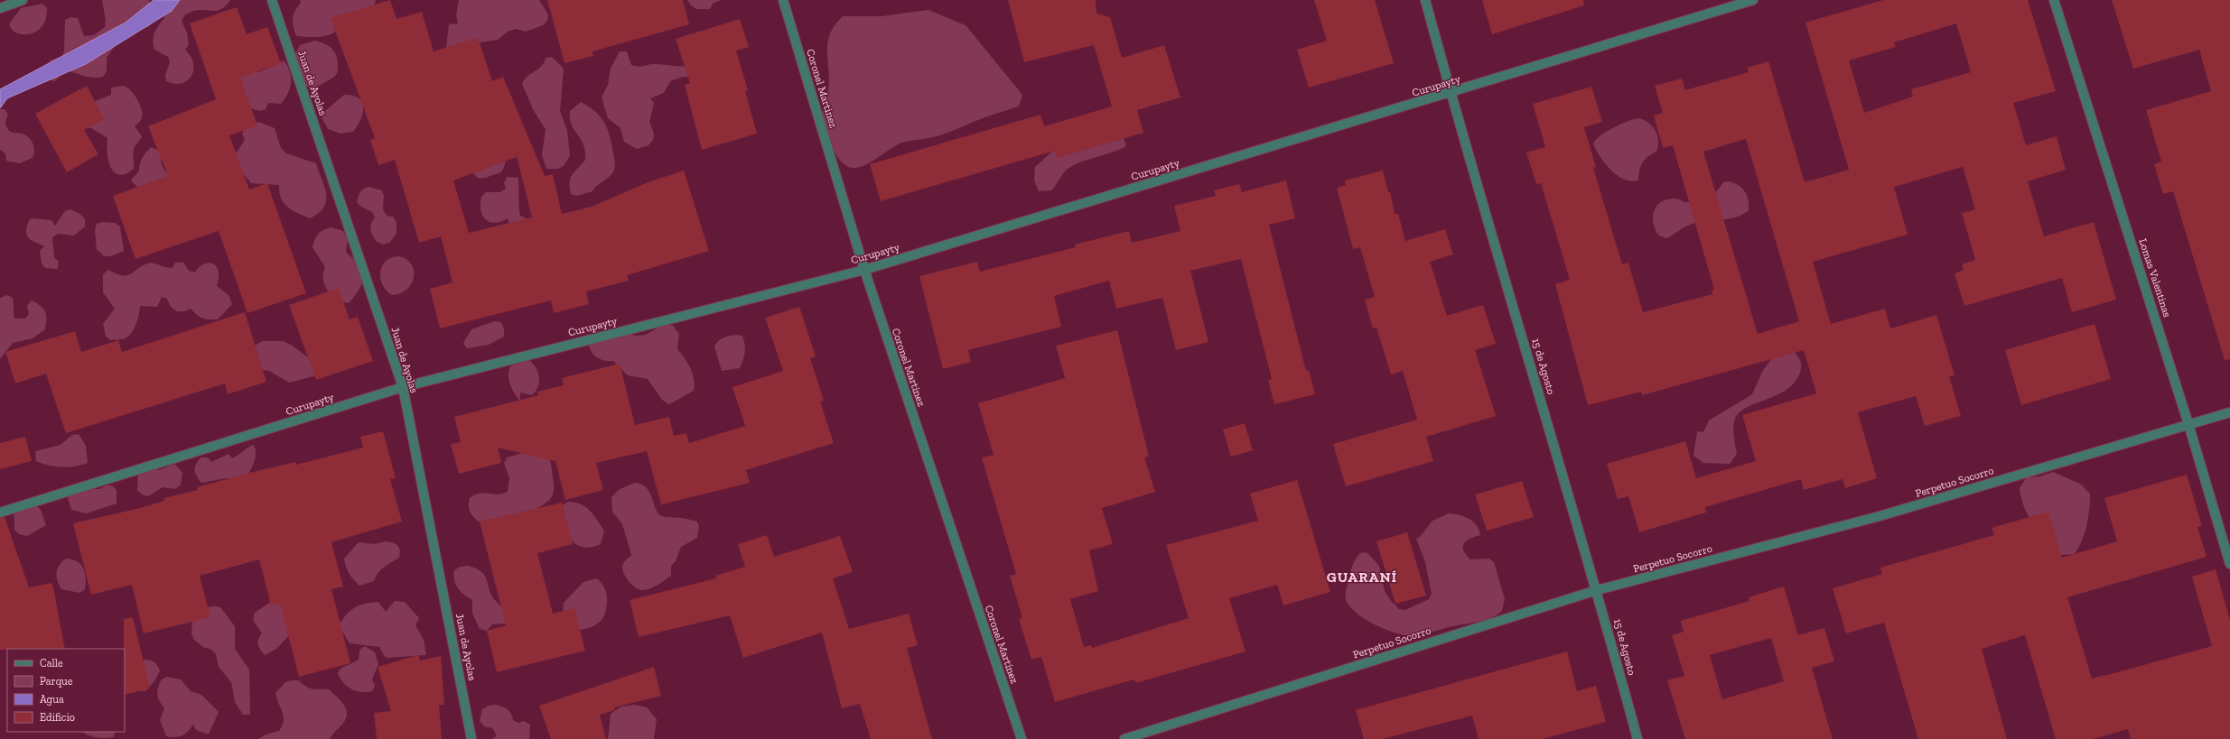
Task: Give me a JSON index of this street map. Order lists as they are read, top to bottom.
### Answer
{
  "streets": {
    "street": [
      "Juan de Ayolas",
      "Curupayty",
      "Coronel Martínez",
      "Lomas Valentinas",
      "15 de Agosto",
      "Perpetuo Socorro"
    ]
  },
  "crossings": [
    ["Juan de Ayolas", "Curupayty"],
    ["Curupayty", "Coronel Martínez"],
    ["Curupayty", "15 de Agosto"],
    ["Lomas Valentinas", "Perpetuo Socorro"],
    ["15 de Agosto", "Perpetuo Socorro"]
  ],
  "districts": ["GUARANÍ"],
  "legend": [
    "Calle",
    "Parque",
    "Agua",
    "Edificio"
  ]
}
